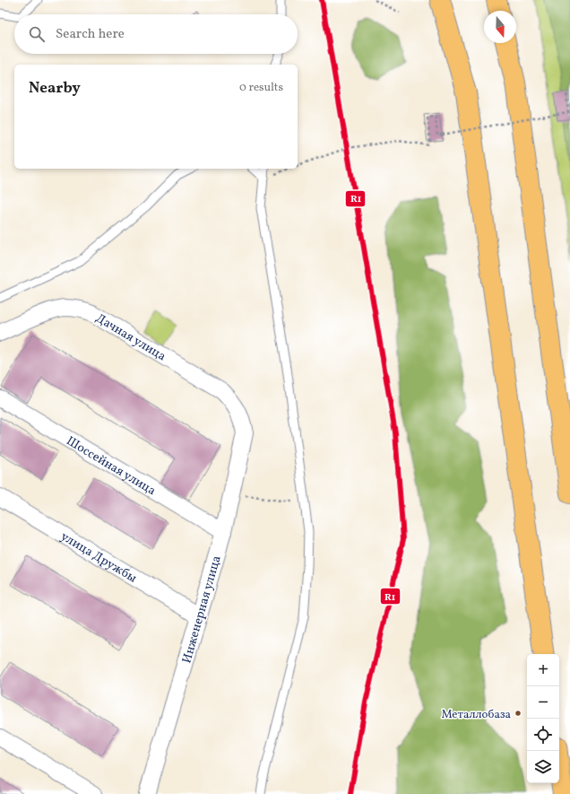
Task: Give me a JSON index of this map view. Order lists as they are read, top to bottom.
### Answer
{
  "streets": {
    "street": [
      "Дачная улица",
      "Шоссейная улица",
      "улица Дружбы",
      "Инженерная улица"
    ]
  },
  "crossings": [
    ["Дачная улица", "Инженерная улица"],
    ["Шоссейная улица", "Инженерная улица"],
    ["улица Дружбы", "Инженерная улица"]
  ],
  "places": ["Металлобаза"],
  "lines": ["transit line R1"],
  "north": "bottom",
  "page": {
    "search": "Search here",
    "heading": ["Nearby", "0 results"],
    "map_buttons": ["+", "−"]
  }
}
